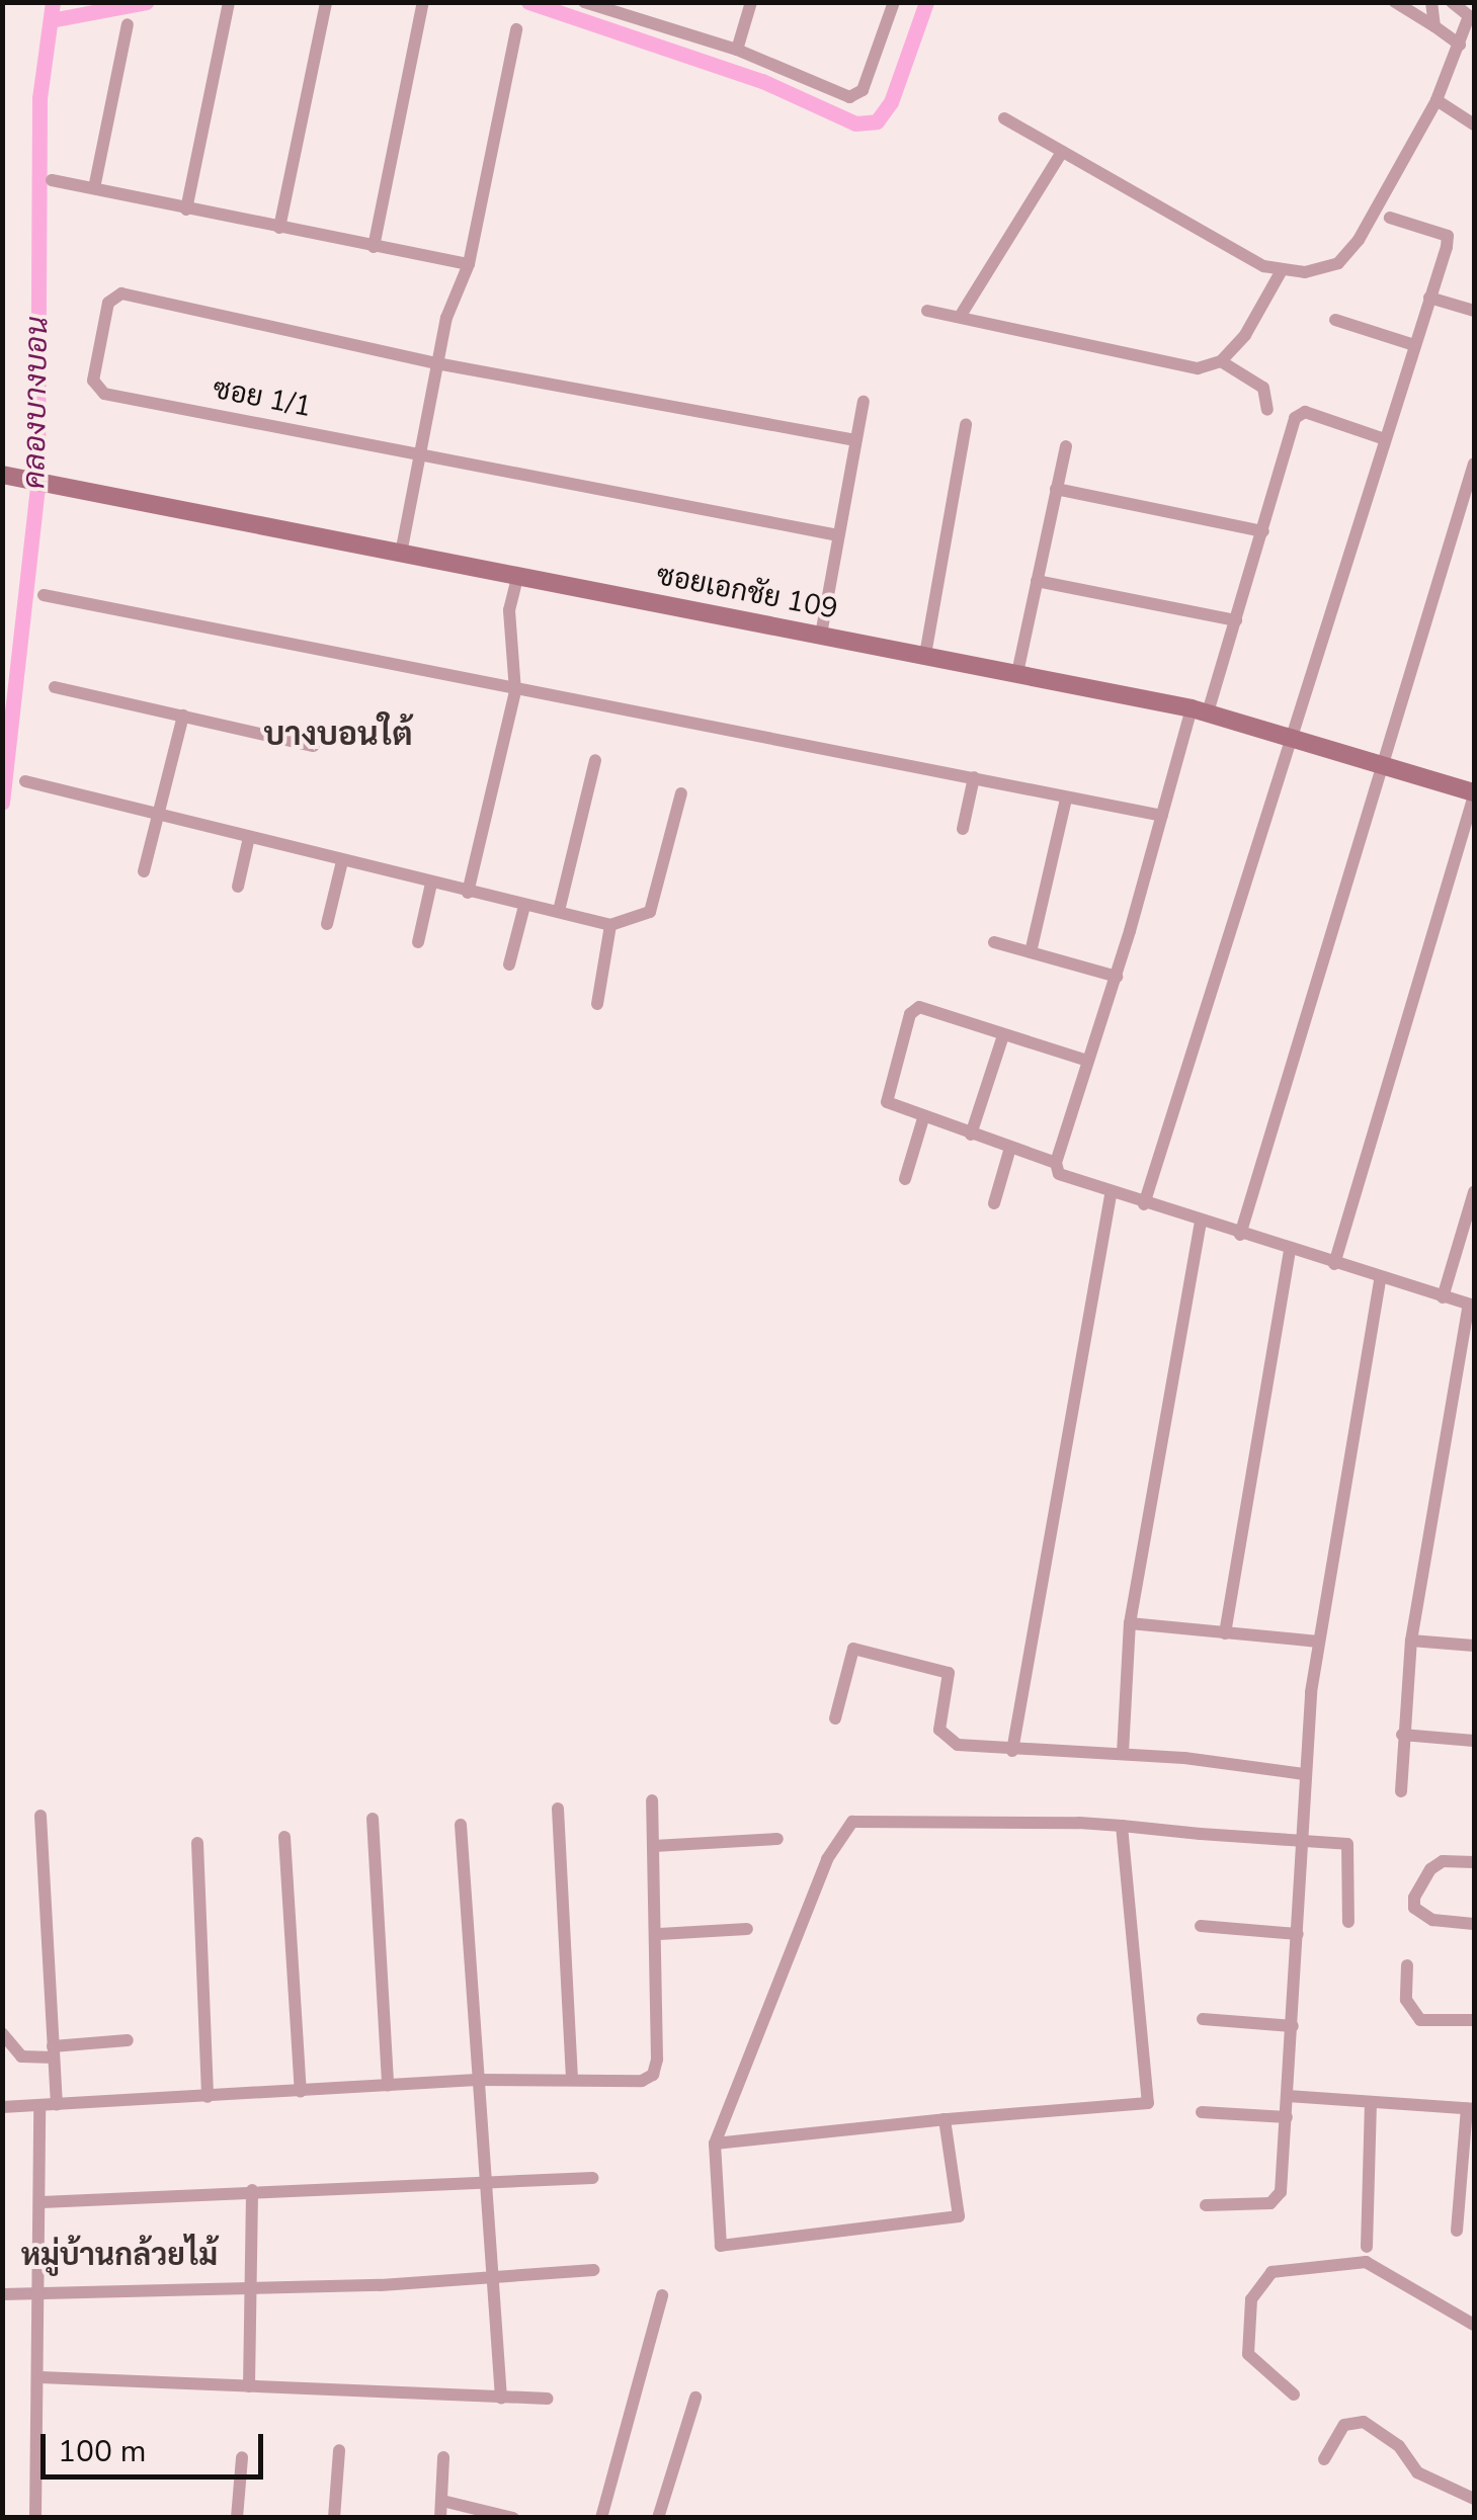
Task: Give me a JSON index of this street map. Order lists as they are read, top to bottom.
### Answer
{
  "streets": {
    "street": ["ซอย 1/1", "ซอยเอกชัย 109"]
  },
  "districts": ["บางบอนใต้", "หมู่บ้านกล้วยไม้"],
  "water": ["คลองบางบอน"],
  "scale_bar": "100 m"
}
